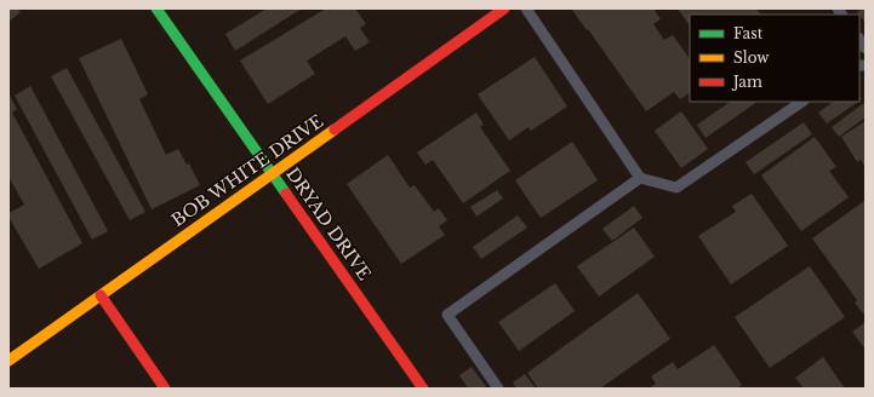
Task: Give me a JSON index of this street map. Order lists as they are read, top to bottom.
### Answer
{
  "streets": {
    "street": ["BOB WHITE DRIVE", "DRYAD DRIVE"]
  },
  "crossings": [
    ["BOB WHITE DRIVE", "DRYAD DRIVE"]
  ],
  "legend": ["Fast", "Slow", "Jam"]
}
